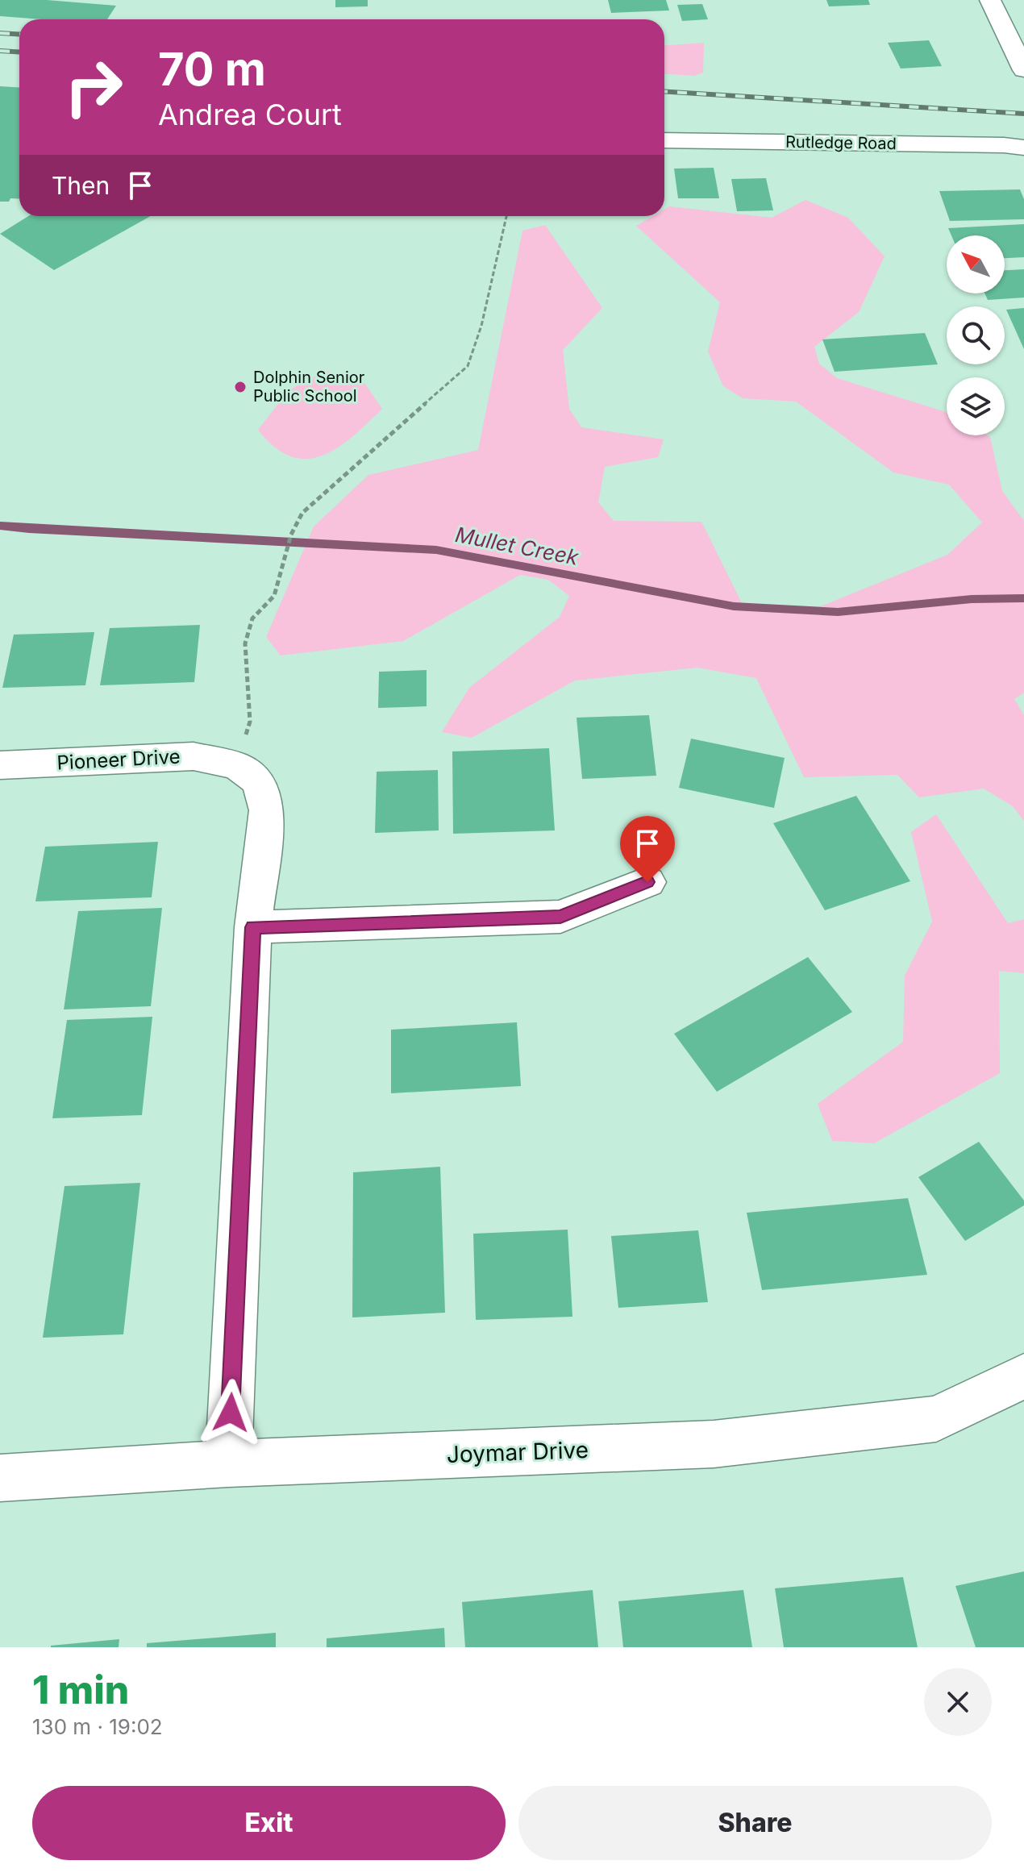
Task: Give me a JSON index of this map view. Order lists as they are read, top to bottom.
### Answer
{
  "streets": {
    "street": ["Rutledge Road", "Pioneer Drive", "Joymar Drive"]
  },
  "water": ["Mullet Creek"],
  "places": ["Dolphin Senior Public School"],
  "north": "top left",
  "page": {
    "turn": ["70 m", "Andrea Court"],
    "then": "Then",
    "heading": ["1 min", "130 m · 19:02"],
    "buttons": ["Exit", "Share"]
  }
}
